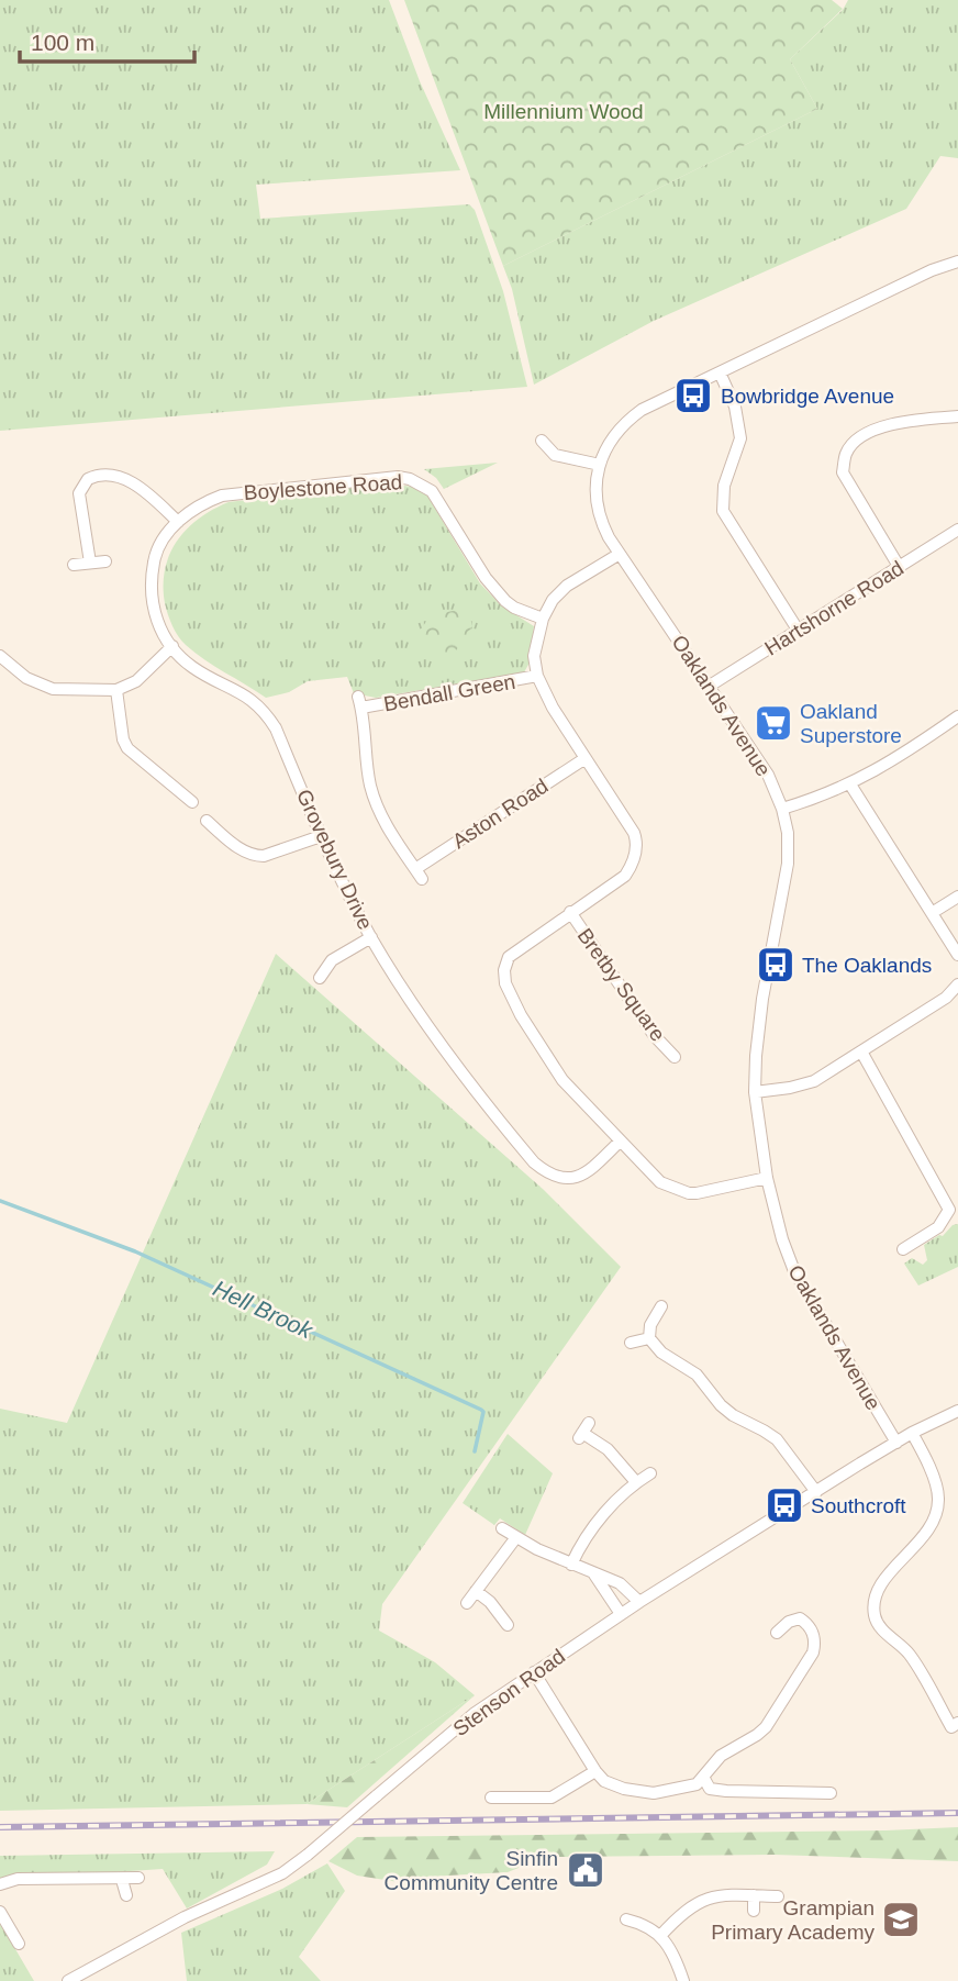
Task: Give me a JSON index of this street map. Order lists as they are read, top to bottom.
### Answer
{
  "streets": {
    "street": [
      "Boylestone Road",
      "Hartshorne Road",
      "Bendall Green",
      "Oaklands Avenue",
      "Aston Road",
      "Grovebury Drive",
      "Bretby Square",
      "Stenson Road"
    ]
  },
  "crossings": [
    ["Boylestone Road", "Grovebury Drive"],
    ["Hartshorne Road", "Oaklands Avenue"],
    ["Bendall Green", "Aston Road"],
    ["Oaklands Avenue", "Stenson Road"]
  ],
  "water": ["Hell Brook"],
  "parks": ["Millennium Wood"],
  "places": {
    "bus stop": ["Bowbridge Avenue", "The Oaklands", "Southcroft"],
    "supermarket": ["Oakland Superstore"],
    "public building": ["Sinfin Community Centre"],
    "school or university": ["Grampian Primary Academy"]
  },
  "scale_bar": "100 m"
}
